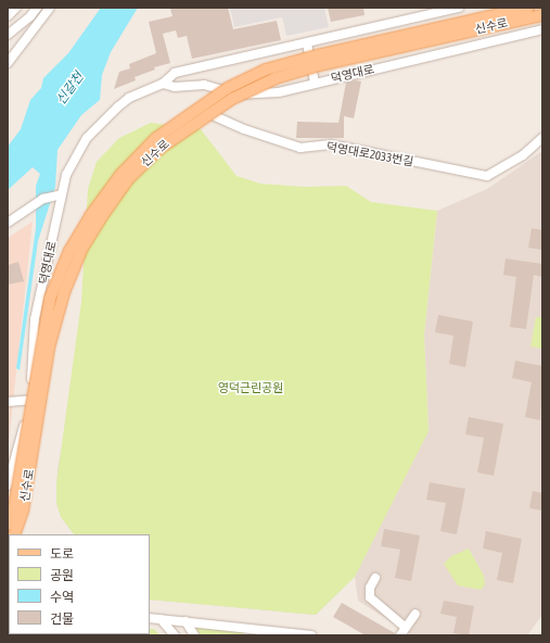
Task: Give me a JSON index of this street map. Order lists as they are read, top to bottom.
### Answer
{
  "streets": {
    "main road": ["신수로"],
    "street": ["덕영대로", "덕영대로2033번길"]
  },
  "water": ["신갈천"],
  "parks": ["영덕근린공원"],
  "legend": [
    "도로",
    "공원",
    "수역",
    "건물"
  ]
}
